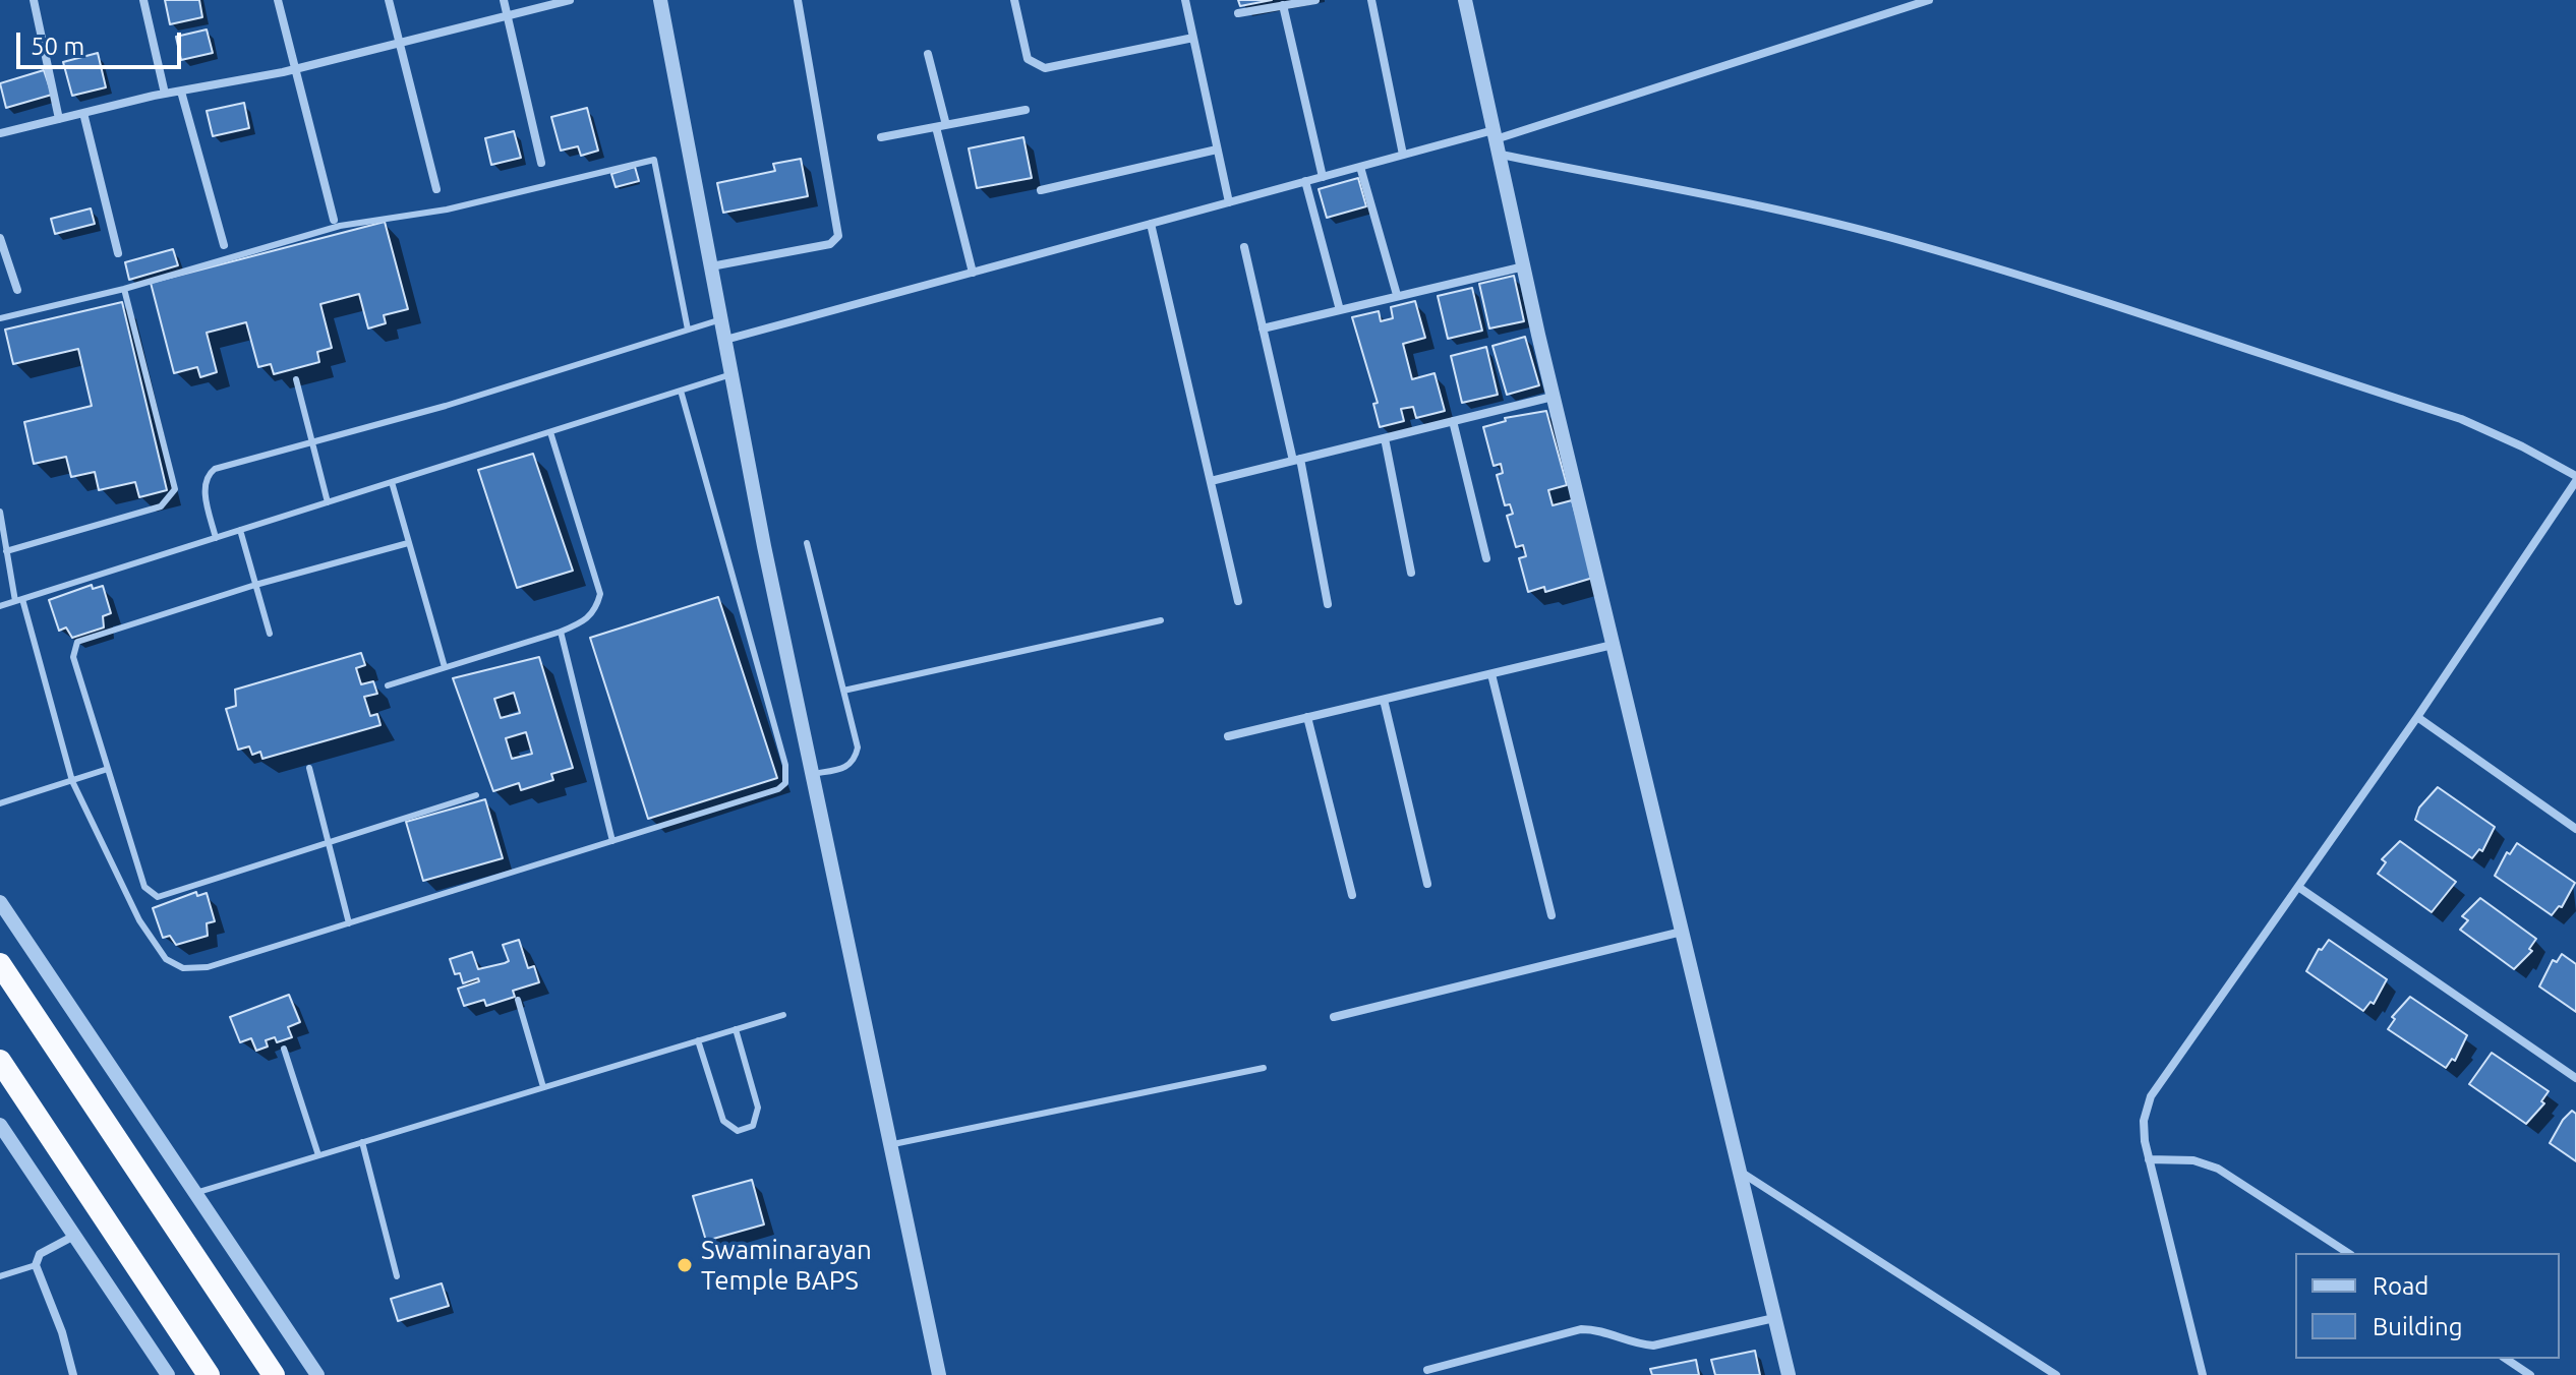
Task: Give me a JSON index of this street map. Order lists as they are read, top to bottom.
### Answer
{
  "places": ["Swaminarayan Temple BAPS"],
  "legend": ["Road", "Building"],
  "scale_bar": "50 m"
}
